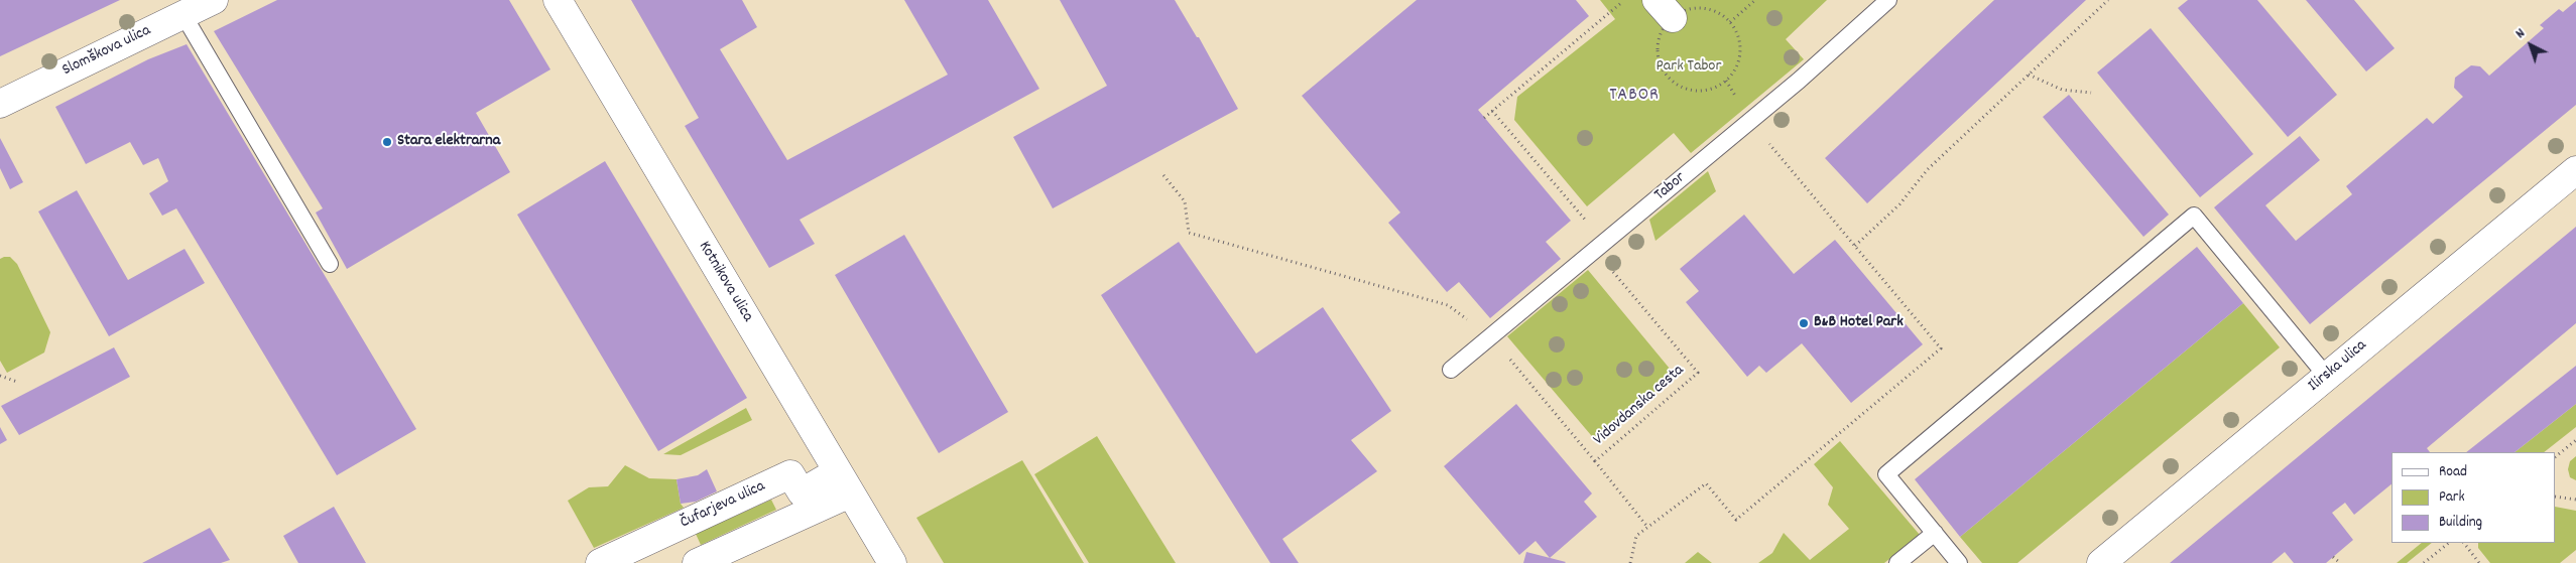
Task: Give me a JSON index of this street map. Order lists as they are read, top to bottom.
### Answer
{
  "streets": {
    "street": [
      "Slomškova ulica",
      "Kotnikova ulica",
      "Ilirska ulica",
      "Čufarjeva ulica"
    ],
    "lane": ["Tabor"],
    "path": ["Vidovdanska cesta"]
  },
  "crossings": [
    ["Tabor", "Vidovdanska cesta"],
    ["Kotnikova ulica", "Čufarjeva ulica"]
  ],
  "districts": ["TABOR"],
  "parks": ["Park Tabor"],
  "places": ["Stara elektrarna", "B&B Hotel Park"],
  "legend": ["Road", "Park", "Building"],
  "north": "top left"
}
